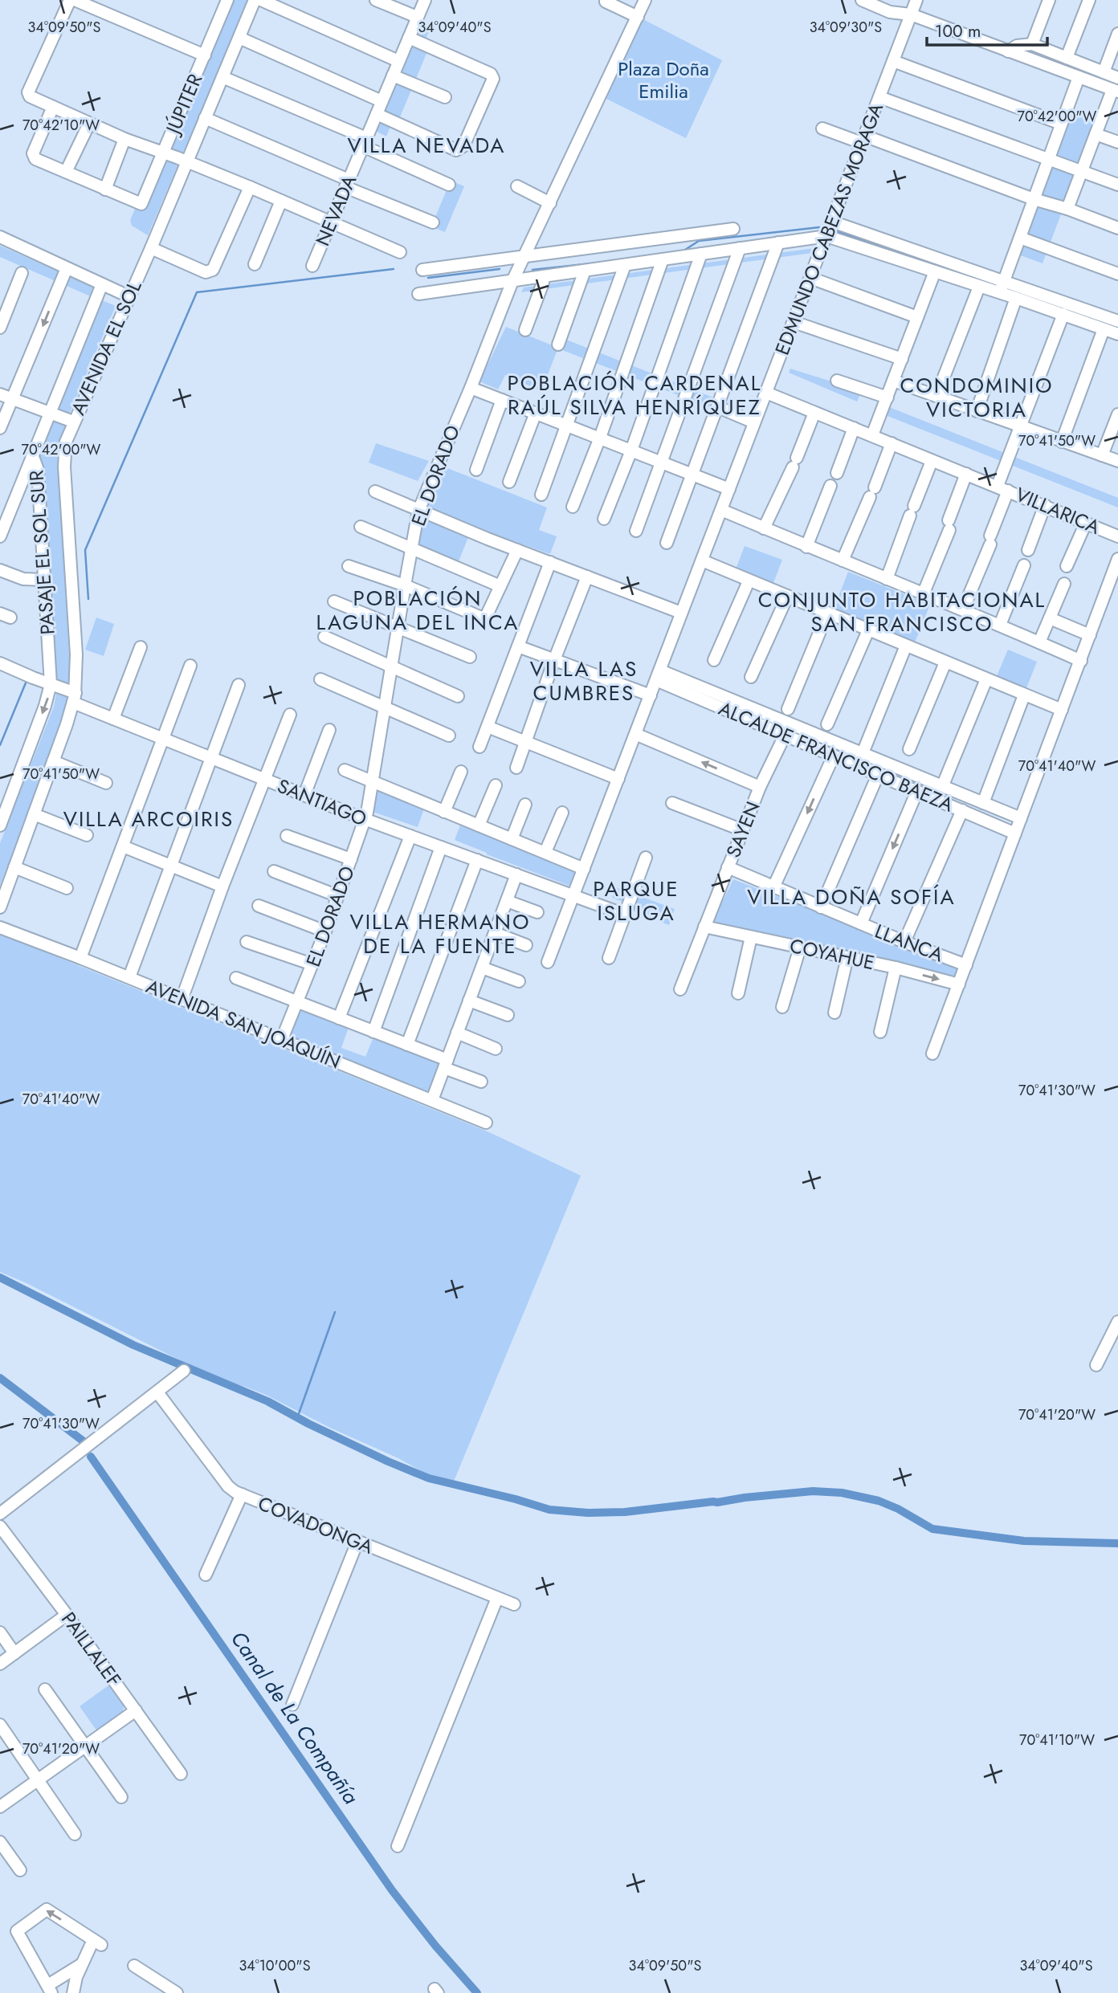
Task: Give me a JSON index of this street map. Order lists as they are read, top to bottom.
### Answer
{
  "streets": {
    "street": [
      "JÚPITER",
      "NEVADA",
      "EDMUNDO CABEZAS MORAGA",
      "AVENIDA EL SOL",
      "EL DORADO",
      "VILLARICA",
      "PASAJE EL SOL SUR",
      "ALCALDE FRANCISCO BAEZA",
      "SANTIAGO",
      "SAYEN",
      "LLANCA",
      "COYAHUE",
      "AVENIDA SAN JOAQUÍN",
      "COVADONGA",
      "PAILLALEF"
    ]
  },
  "crossings": [
    ["EDMUNDO CABEZAS MORAGA", "VILLARICA"],
    ["EDMUNDO CABEZAS MORAGA", "ALCALDE FRANCISCO BAEZA"],
    ["EDMUNDO CABEZAS MORAGA", "SANTIAGO"],
    ["AVENIDA EL SOL", "SANTIAGO"],
    ["EL DORADO", "SANTIAGO"],
    ["EL DORADO", "AVENIDA SAN JOAQUÍN"],
    ["PASAJE EL SOL SUR", "SANTIAGO"],
    ["ALCALDE FRANCISCO BAEZA", "SAYEN"],
    ["SAYEN", "LLANCA"],
    ["SAYEN", "COYAHUE"]
  ],
  "districts": [
    "VILLA NEVADA",
    "POBLACIÓN CARDENAL RAÚL SILVA HENRÍQUEZ",
    "CONDOMINIO VICTORIA",
    "POBLACIÓN LAGUNA DEL INCA",
    "CONJUNTO HABITACIONAL SAN FRANCISCO",
    "VILLA LAS CUMBRES",
    "VILLA ARCOIRIS",
    "PARQUE ISLUGA",
    "VILLA DOÑA SOFÍA",
    "VILLA HERMANO DE LA FUENTE"
  ],
  "water": ["Canal de La Compañía"],
  "parks": ["Plaza Doña Emilia"],
  "scale_bar": "100 m",
  "coordinates": [
    "34°09'50\"S",
    "34°09'40\"S",
    "34°09'30\"S",
    "70°42'00\"W",
    "70°42'10\"W",
    "70°41'50\"W",
    "70°41'40\"W",
    "70°41'30\"W",
    "70°41'20\"W",
    "70°41'10\"W",
    "34°10'00\"S"
  ]
}
